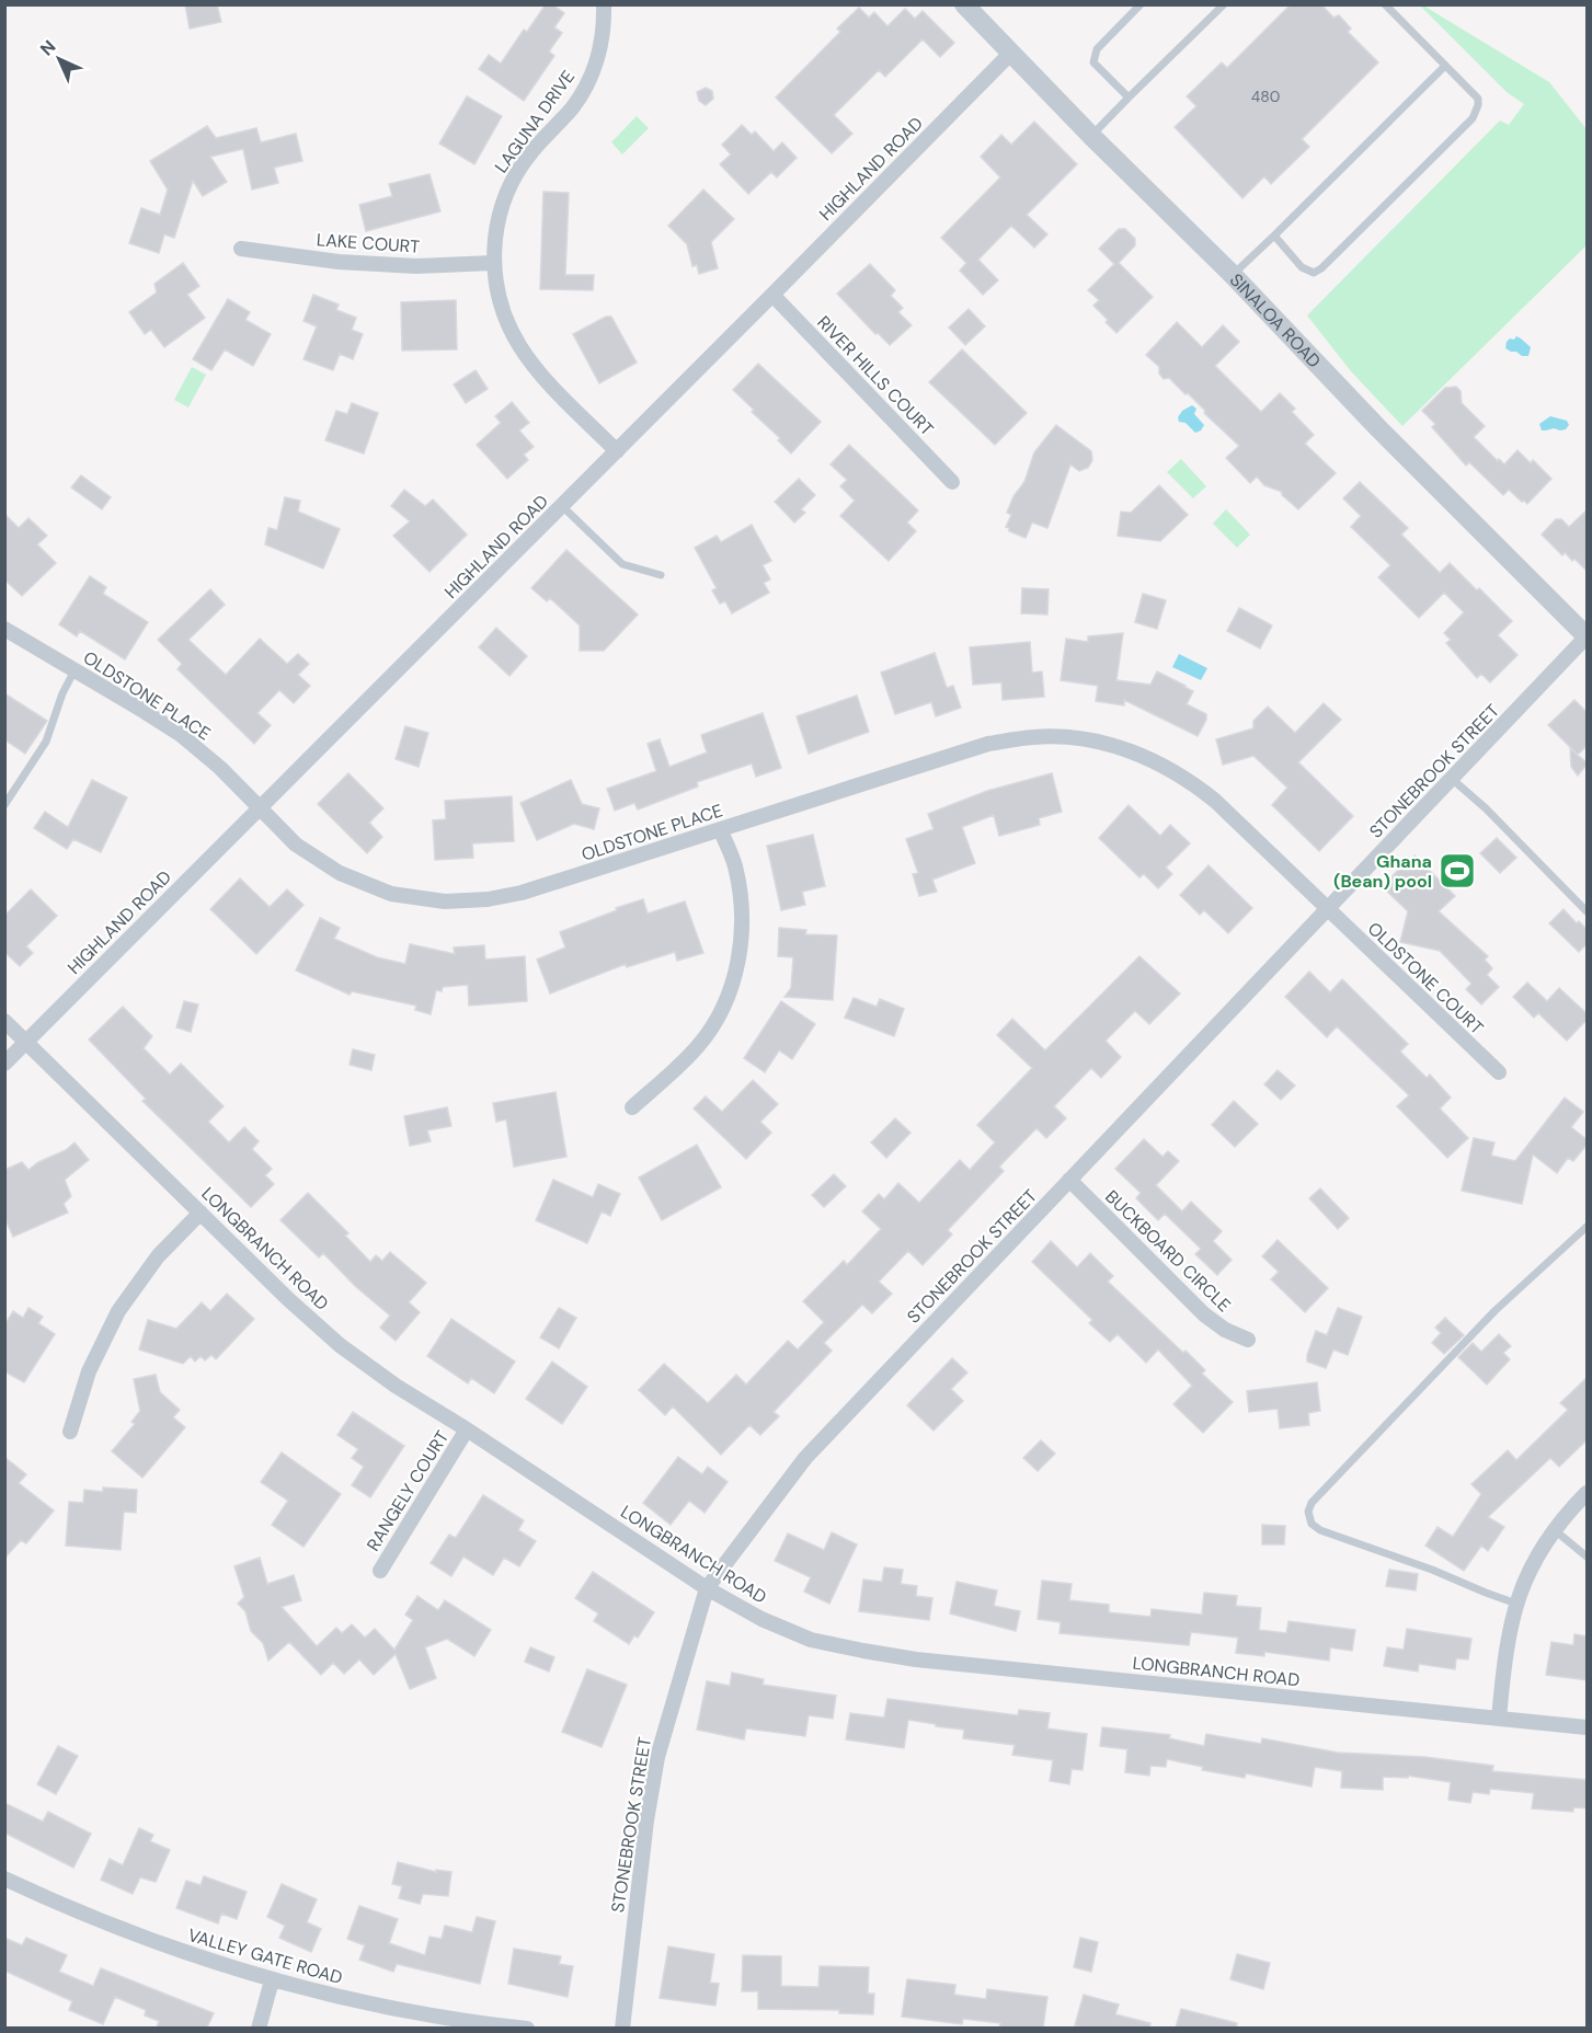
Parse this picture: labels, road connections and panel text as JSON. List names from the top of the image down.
{
  "streets": {
    "street": [
      "LAGUNA DRIVE",
      "HIGHLAND ROAD",
      "LAKE COURT",
      "SINALOA ROAD",
      "RIVER HILLS COURT",
      "OLDSTONE PLACE",
      "STONEBROOK STREET",
      "OLDSTONE COURT",
      "LONGBRANCH ROAD",
      "BUCKBOARD CIRCLE",
      "RANGELY COURT",
      "VALLEY GATE ROAD"
    ]
  },
  "crossings": [
    ["LAGUNA DRIVE", "HIGHLAND ROAD"],
    ["LAGUNA DRIVE", "LAKE COURT"],
    ["HIGHLAND ROAD", "SINALOA ROAD"],
    ["HIGHLAND ROAD", "RIVER HILLS COURT"],
    ["HIGHLAND ROAD", "OLDSTONE PLACE"],
    ["HIGHLAND ROAD", "LONGBRANCH ROAD"],
    ["SINALOA ROAD", "STONEBROOK STREET"],
    ["OLDSTONE PLACE", "STONEBROOK STREET"],
    ["OLDSTONE PLACE", "OLDSTONE COURT"],
    ["STONEBROOK STREET", "OLDSTONE COURT"],
    ["STONEBROOK STREET", "LONGBRANCH ROAD"],
    ["STONEBROOK STREET", "BUCKBOARD CIRCLE"],
    ["LONGBRANCH ROAD", "RANGELY COURT"]
  ],
  "places": {
    "sports": ["Ghana (Bean) pool"]
  },
  "house_numbers": ["480"],
  "north": "top left"
}
